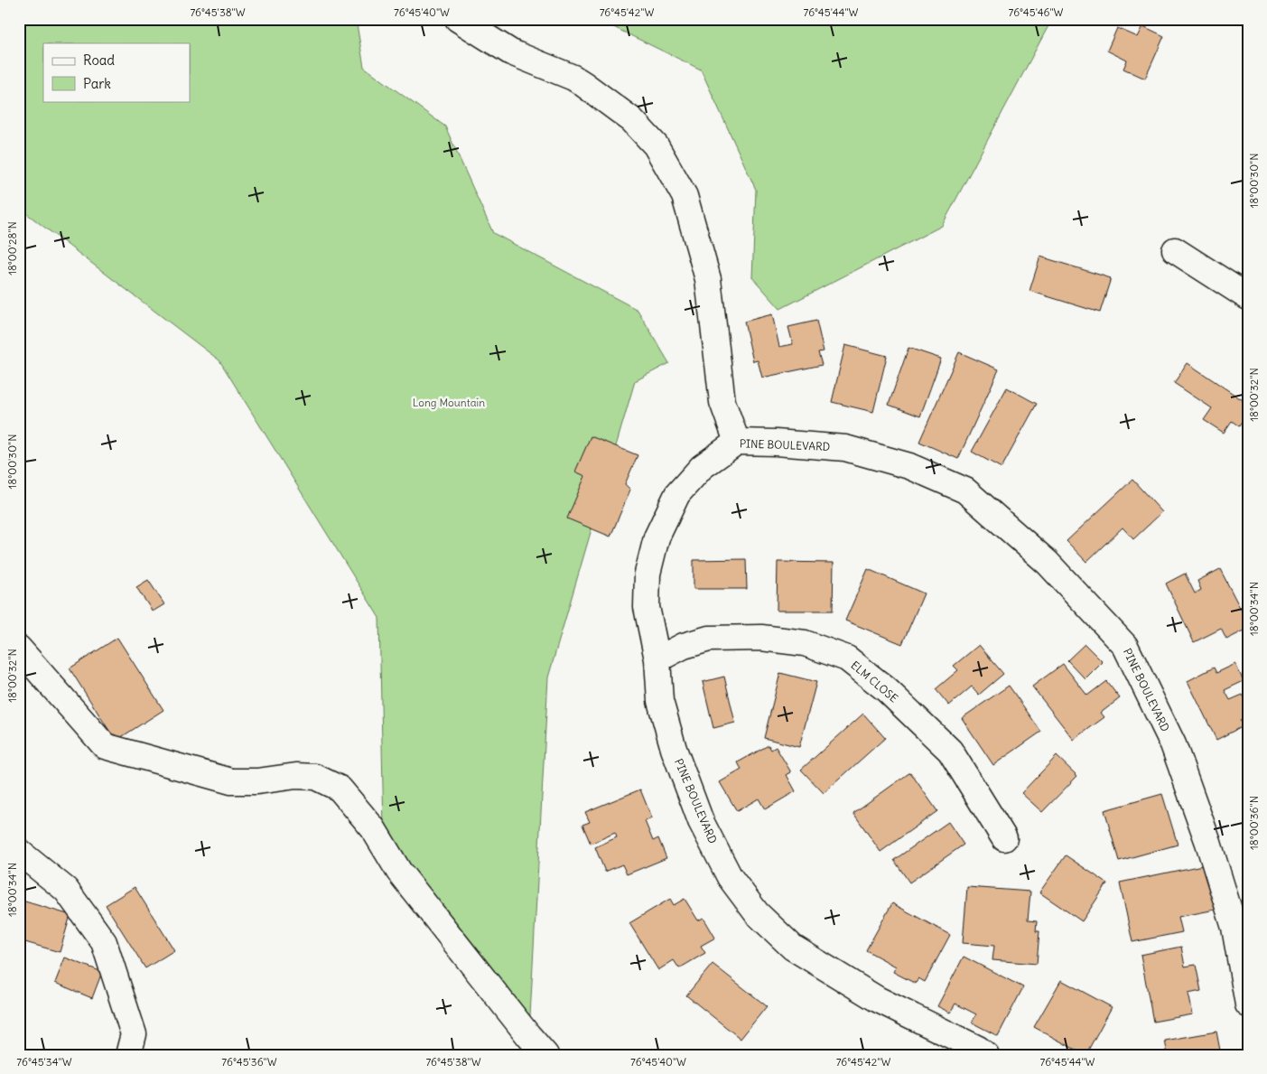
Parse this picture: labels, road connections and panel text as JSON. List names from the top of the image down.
{
  "streets": {
    "street": ["PINE BOULEVARD", "ELM CLOSE"]
  },
  "crossings": [
    ["PINE BOULEVARD", "ELM CLOSE"]
  ],
  "parks": ["Long Mountain"],
  "legend": ["Road", "Park"],
  "coordinates": [
    "76°45'38\"W",
    "76°45'40\"W",
    "76°45'42\"W",
    "76°45'44\"W",
    "76°45'46\"W",
    "18°00'30\"N",
    "18°00'28\"N",
    "18°00'32\"N",
    "18°00'34\"N",
    "18°00'36\"N",
    "76°45'34\"W",
    "76°45'36\"W"
  ]
}
